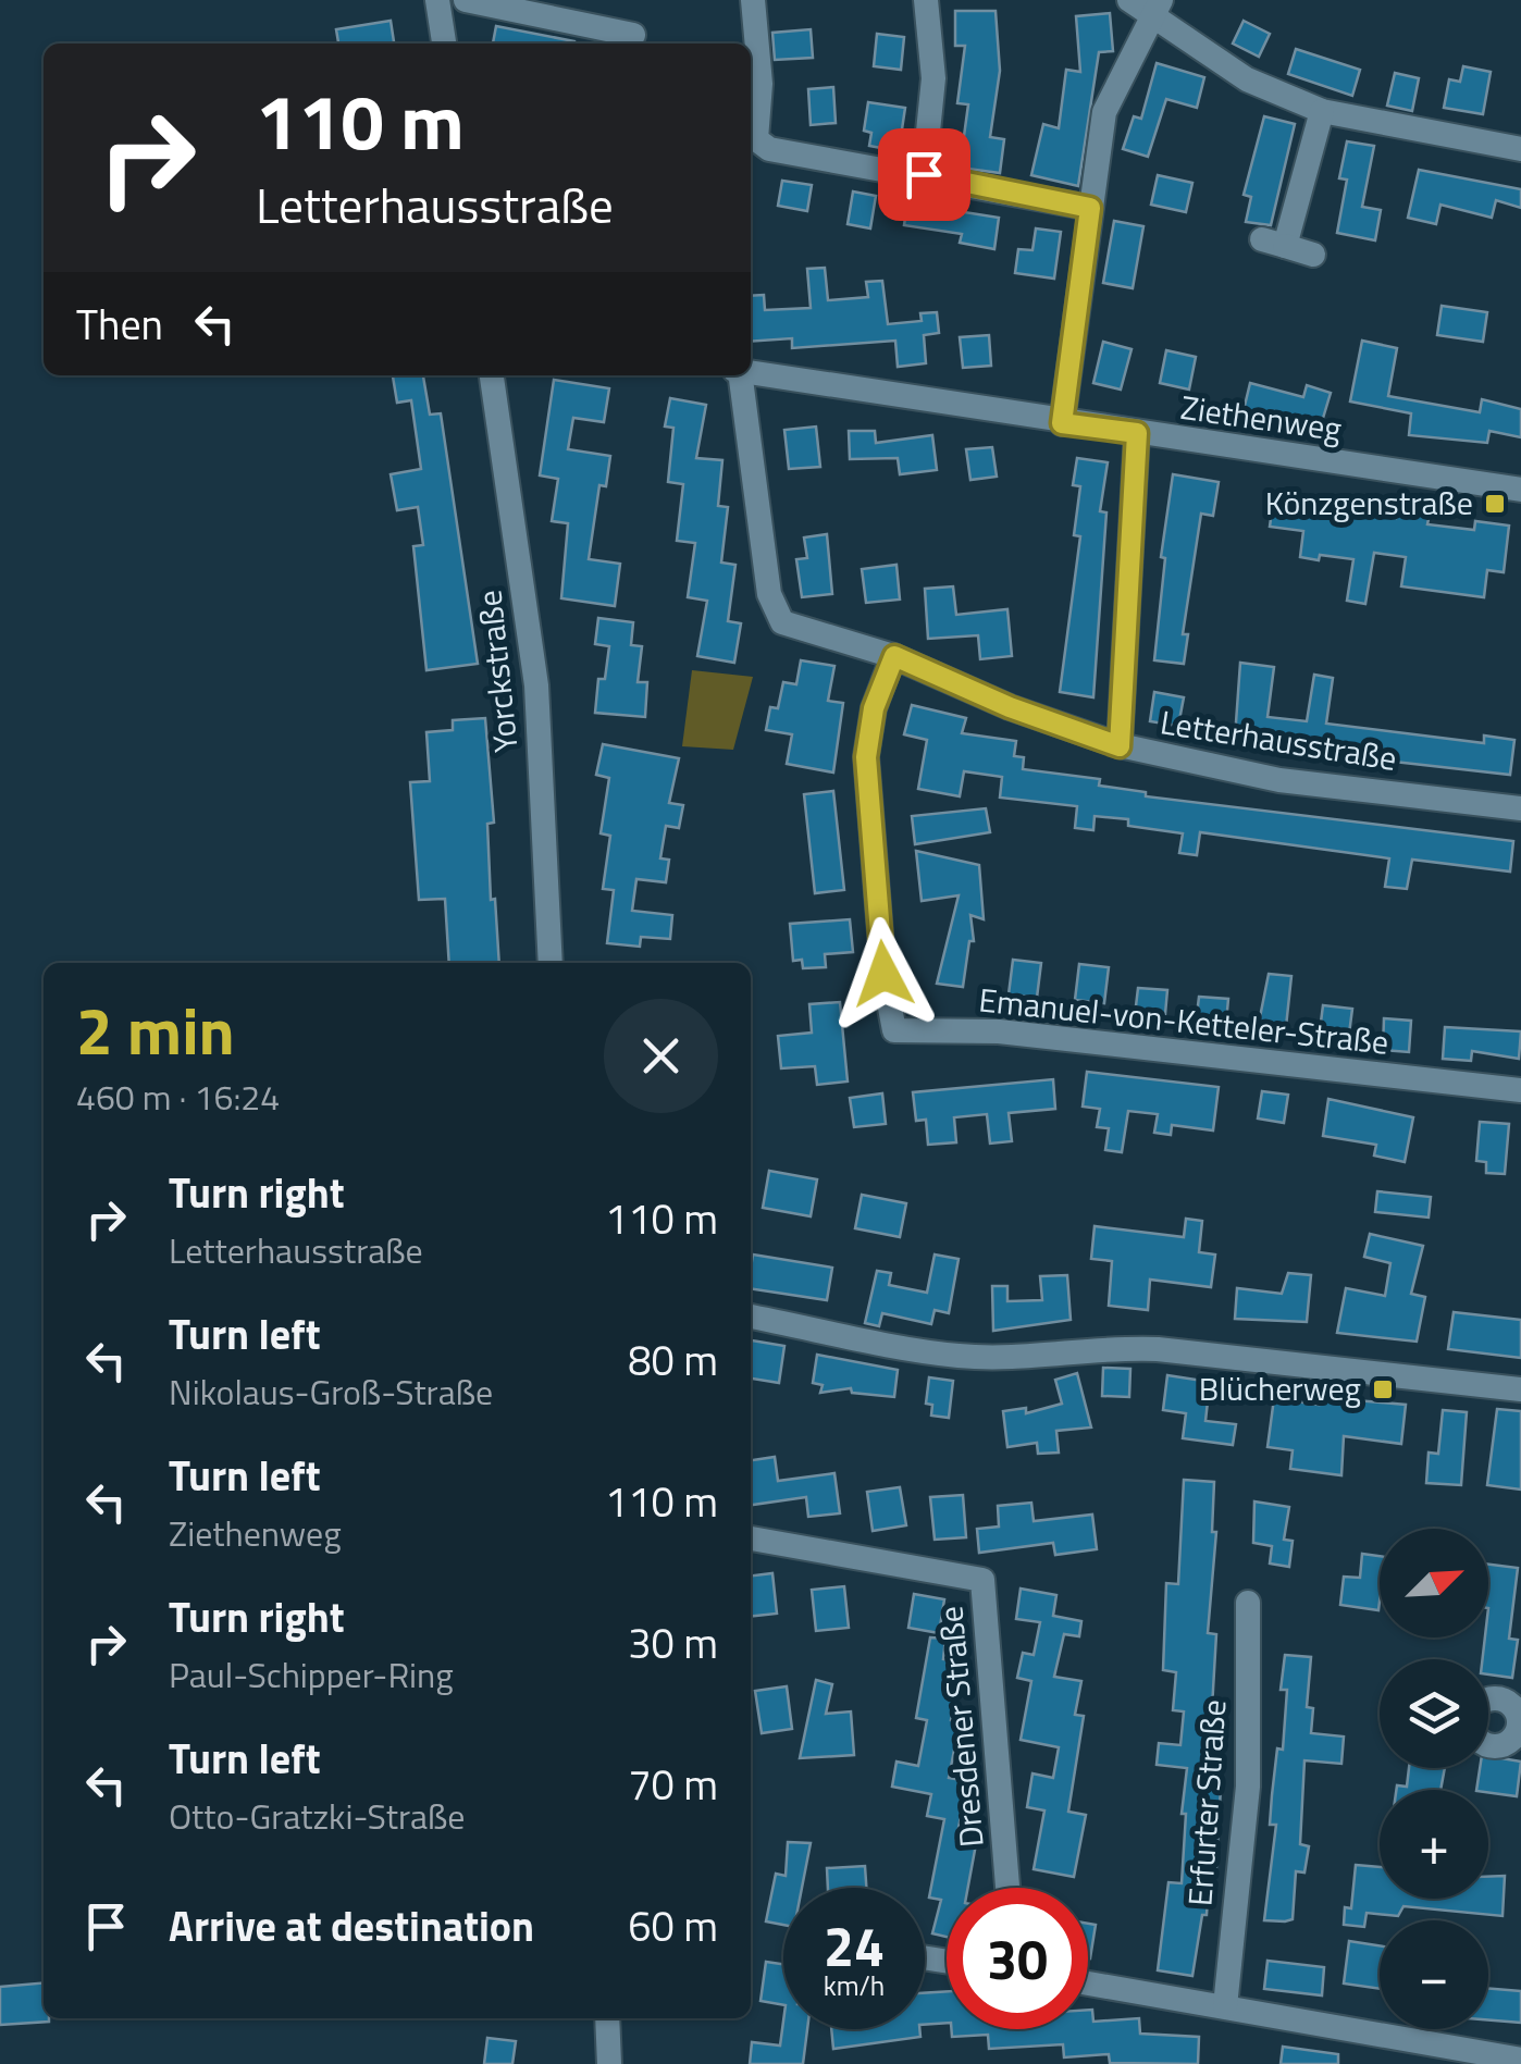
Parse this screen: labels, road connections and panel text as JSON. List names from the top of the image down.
{
  "streets": {
    "street": [
      "Ziethenweg",
      "Yorckstraße",
      "Letterhausstraße",
      "Emanuel-von-Ketteler-Straße",
      "Dresdener Straße",
      "Erfurter Straße"
    ]
  },
  "crossings": [
    ["Letterhausstraße", "Emanuel-von-Ketteler-Straße"]
  ],
  "places": {
    "transit": ["Könzgenstraße", "Blücherweg"]
  },
  "north": "top right",
  "page": {
    "turn": ["110 m", "Letterhausstraße"],
    "then": "Then",
    "heading": ["2 min", "460 m · 16:24"],
    "list": [
      {
        "name": "Turn right",
        "note": "Letterhausstraße",
        "value": "110 m"
      },
      {
        "name": "Turn left",
        "note": "Nikolaus-Groß-Straße",
        "value": "80 m"
      },
      {
        "name": "Turn left",
        "note": "Ziethenweg",
        "value": "110 m"
      },
      {
        "name": "Turn right",
        "note": "Paul-Schipper-Ring",
        "value": "30 m"
      },
      {
        "name": "Turn left",
        "note": "Otto-Gratzki-Straße",
        "value": "70 m"
      },
      {
        "name": "Arrive at destination",
        "value": "60 m"
      }
    ],
    "map_buttons": ["+", "−"],
    "speed": "24 km/h",
    "limit": "30"
  }
}
